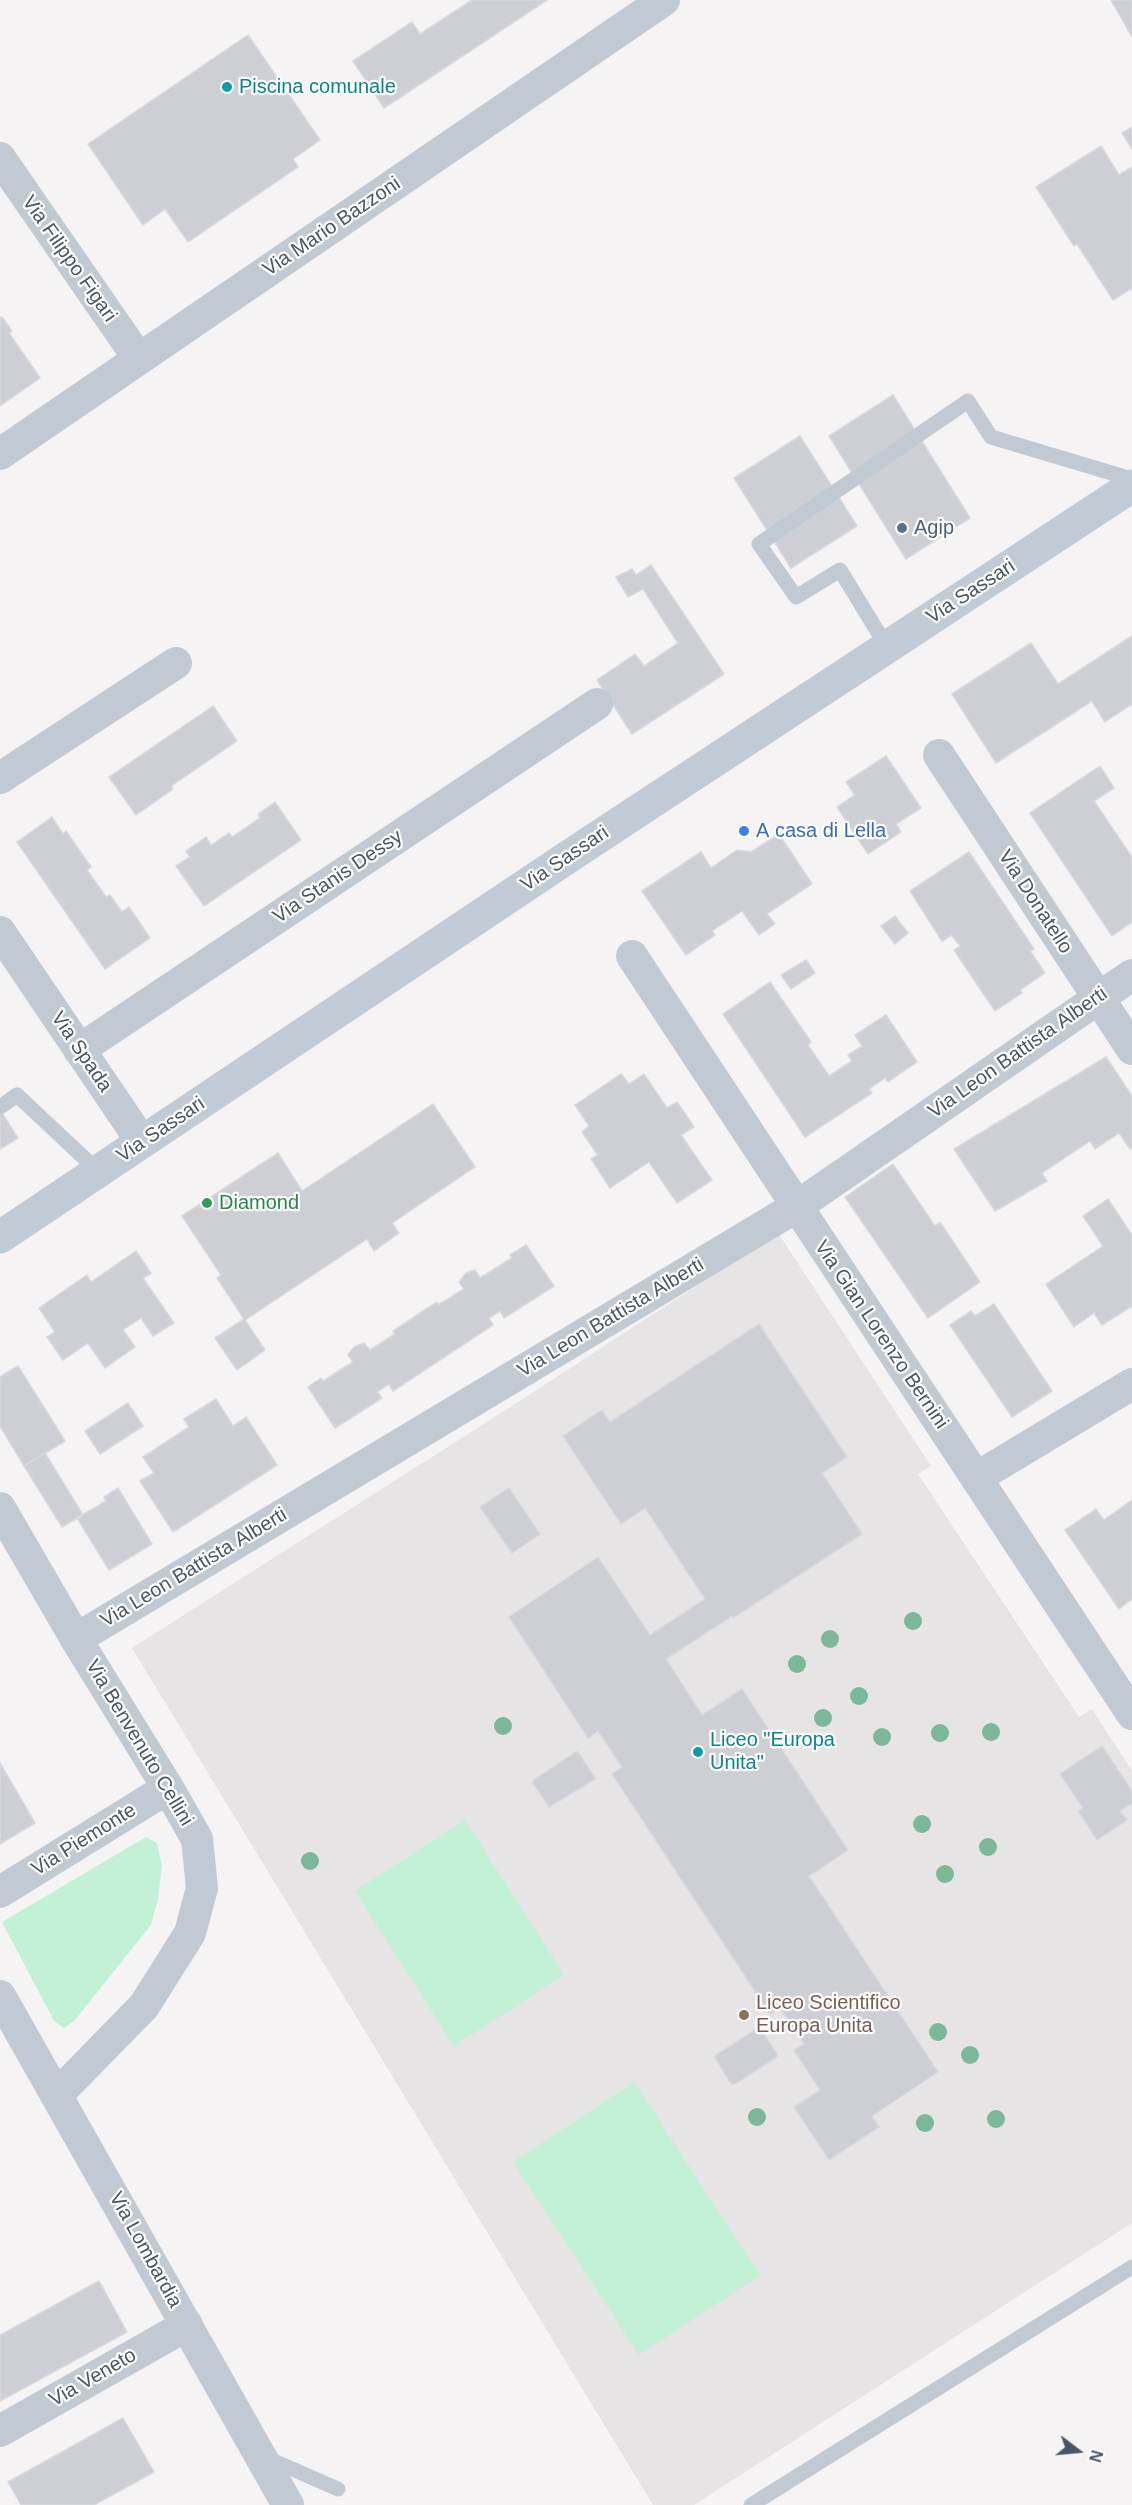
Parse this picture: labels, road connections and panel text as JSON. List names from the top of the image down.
{
  "streets": {
    "street": [
      "Via Mario Bazzoni",
      "Via Filippo Figari",
      "Via Sassari",
      "Via Stanis Dessy",
      "Via Donatello",
      "Via Spada",
      "Via Leon Battista Alberti",
      "Via Gian Lorenzo Bernini",
      "Via Benvenuto Cellini",
      "Via Piemonte",
      "Via Lombardia",
      "Via Veneto"
    ]
  },
  "crossings": [
    ["Via Mario Bazzoni", "Via Filippo Figari"],
    ["Via Sassari", "Via Spada"],
    ["Via Stanis Dessy", "Via Spada"],
    ["Via Donatello", "Via Leon Battista Alberti"],
    ["Via Leon Battista Alberti", "Via Gian Lorenzo Bernini"],
    ["Via Leon Battista Alberti", "Via Benvenuto Cellini"],
    ["Via Benvenuto Cellini", "Via Piemonte"],
    ["Via Benvenuto Cellini", "Via Lombardia"],
    ["Via Lombardia", "Via Veneto"]
  ],
  "places": [
    "Piscina comunale",
    "Agip",
    "A casa di Lella",
    "Diamond",
    "Liceo \"Europa Unita\"",
    "Liceo Scientifico Europa Unita"
  ],
  "north": "right"
}
